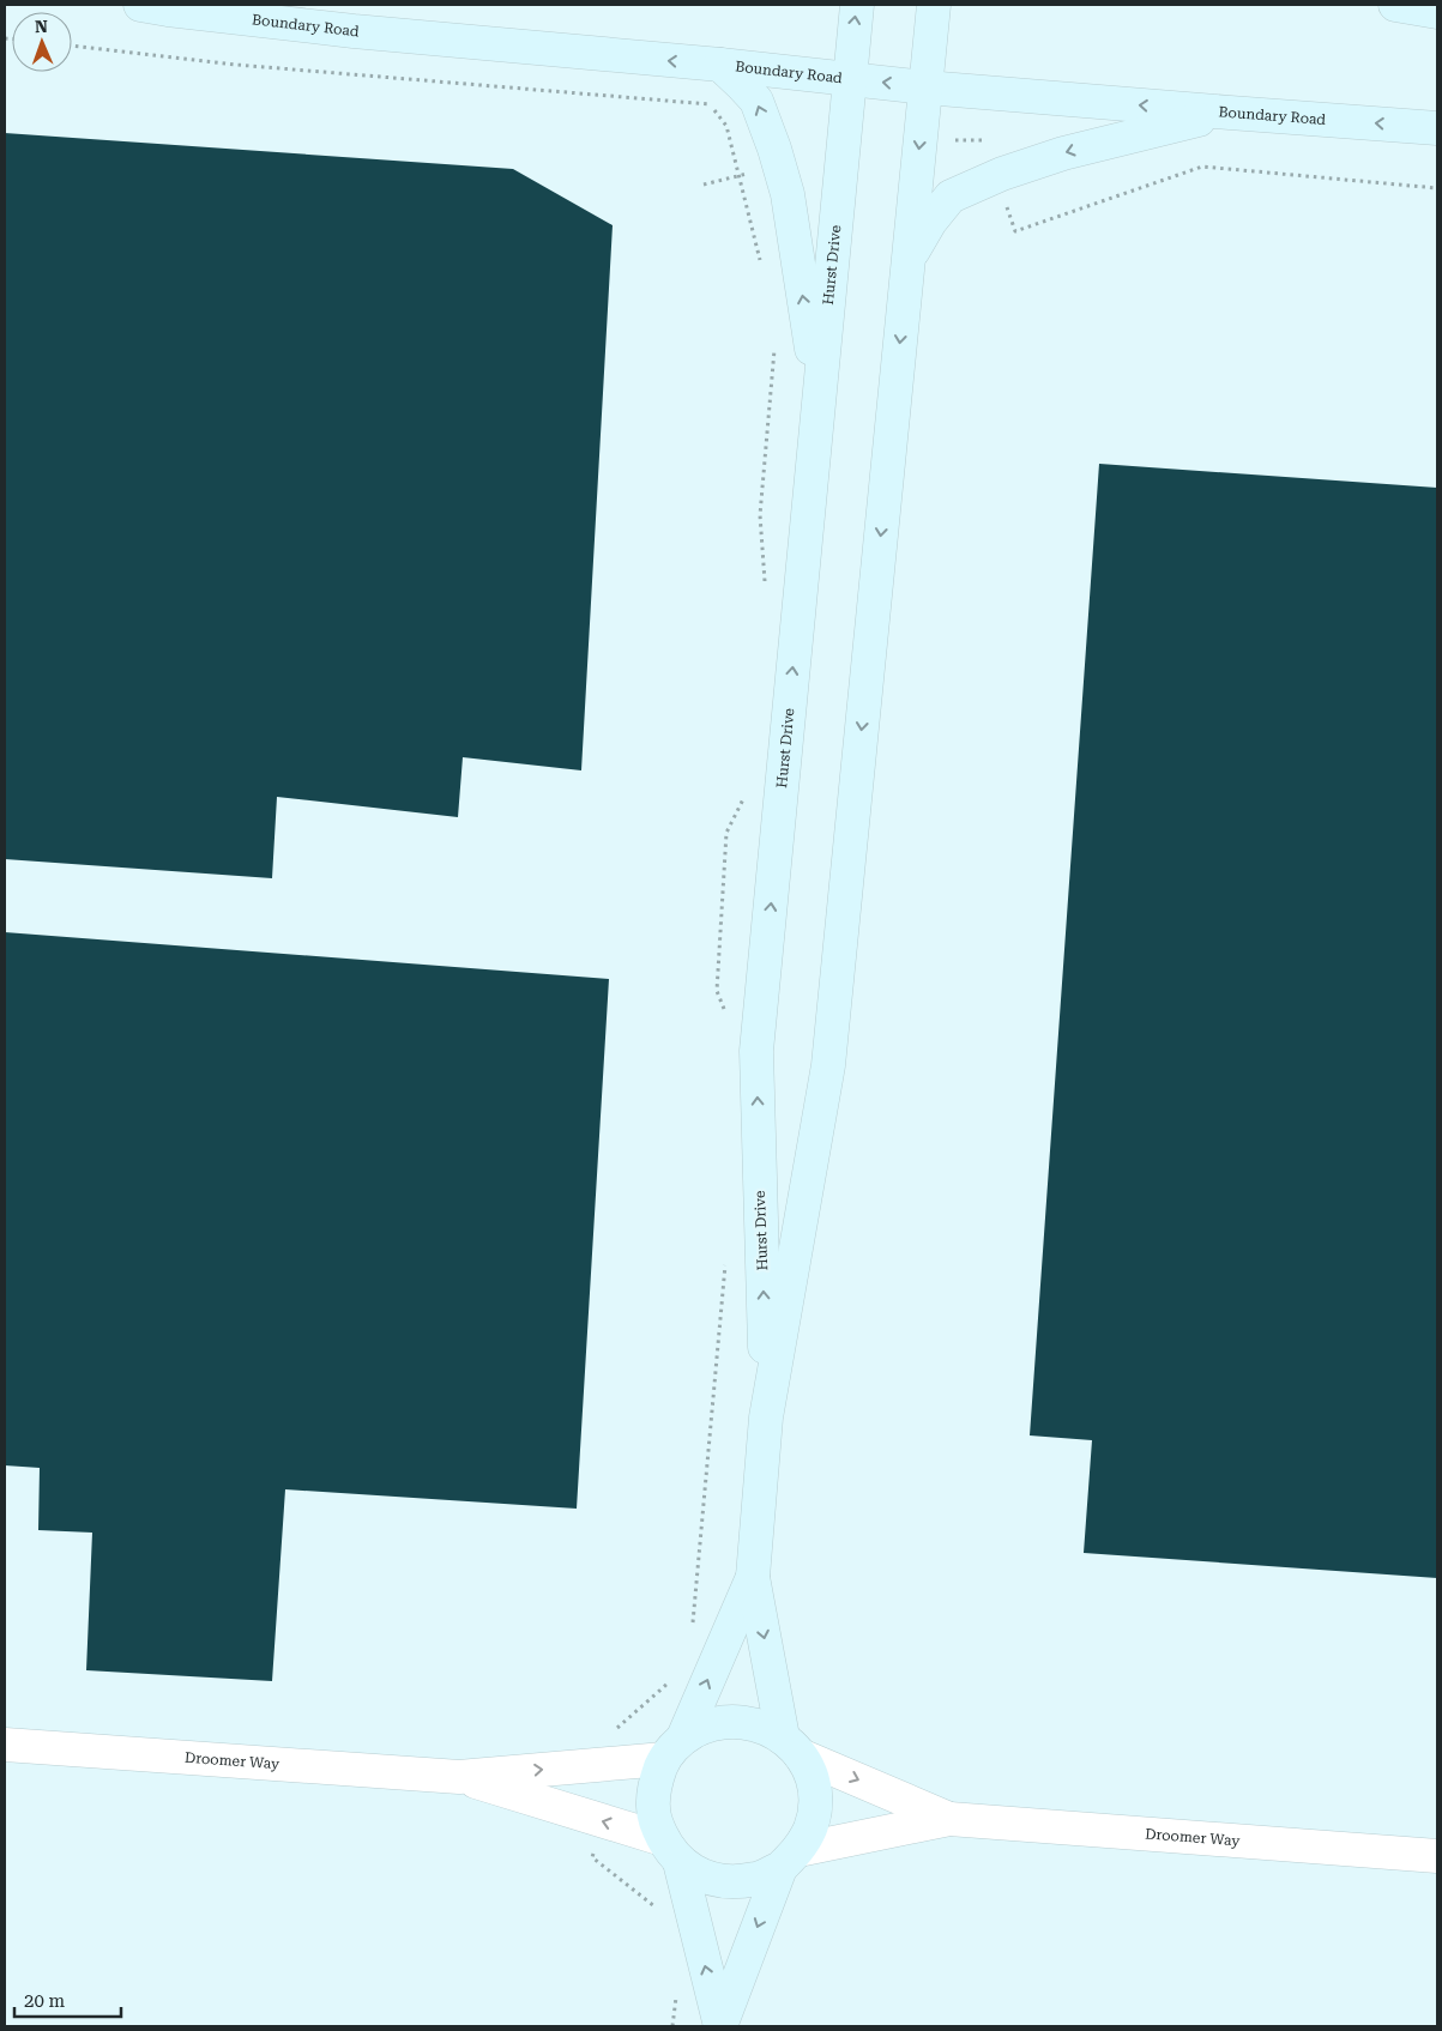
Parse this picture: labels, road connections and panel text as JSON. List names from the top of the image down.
{
  "streets": {
    "street": ["Boundary Road", "Hurst Drive", "Droomer Way"]
  },
  "crossings": [
    ["Boundary Road", "Hurst Drive"]
  ],
  "one_way": ["Boundary Road"],
  "scale_bar": "20 m",
  "north": "top"
}
